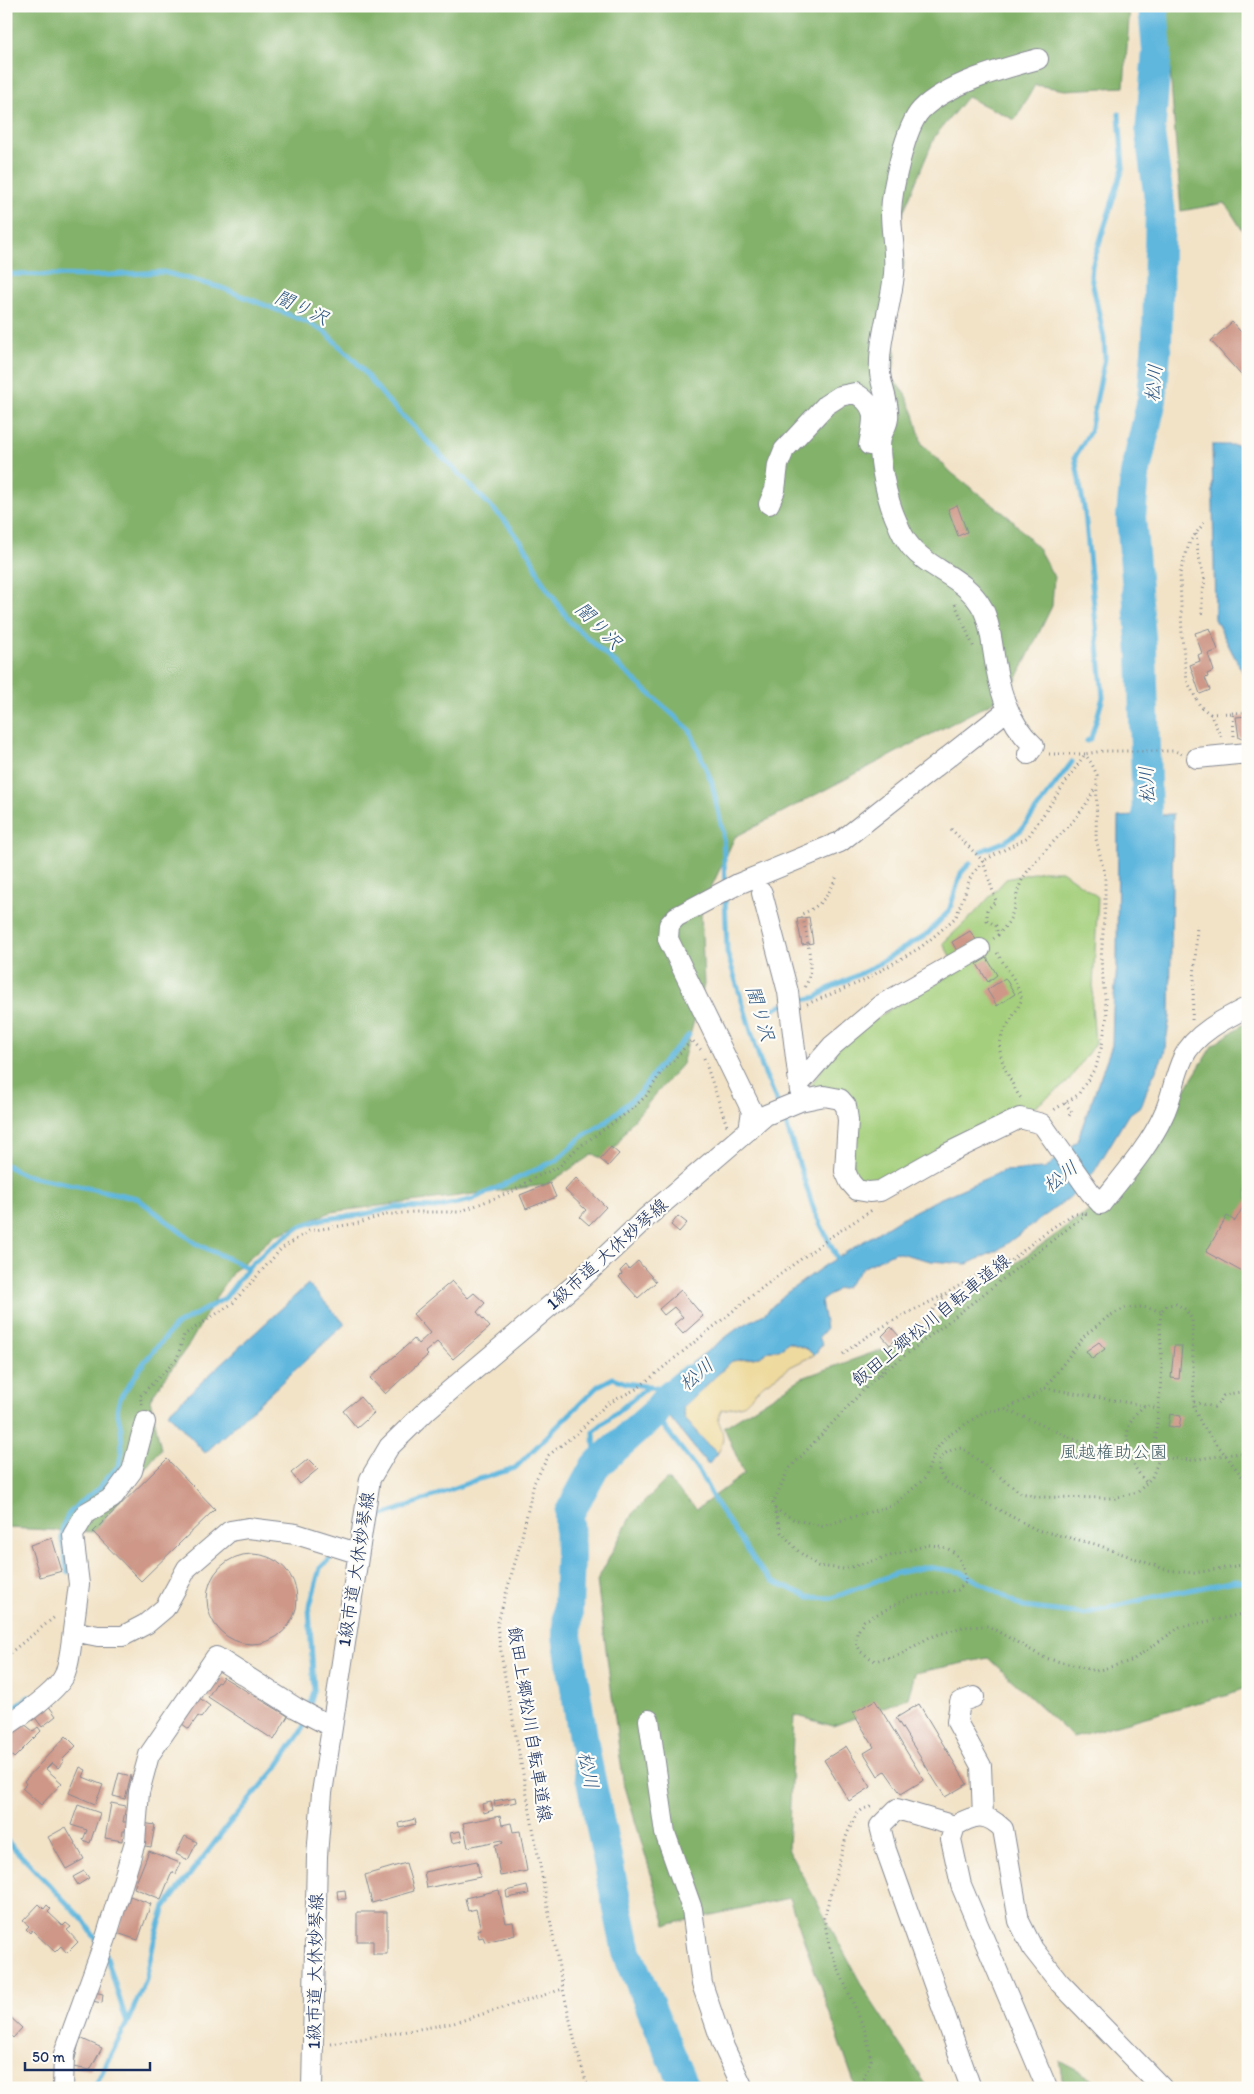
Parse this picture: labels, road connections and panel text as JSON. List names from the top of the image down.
{
  "streets": {
    "street": ["1級市道 大休妙琴線"],
    "path": ["飯田上郷松川自転車道線"]
  },
  "water": ["闇り沢", "松川"],
  "parks": ["風越権助公園"],
  "scale_bar": "50 m"
}
